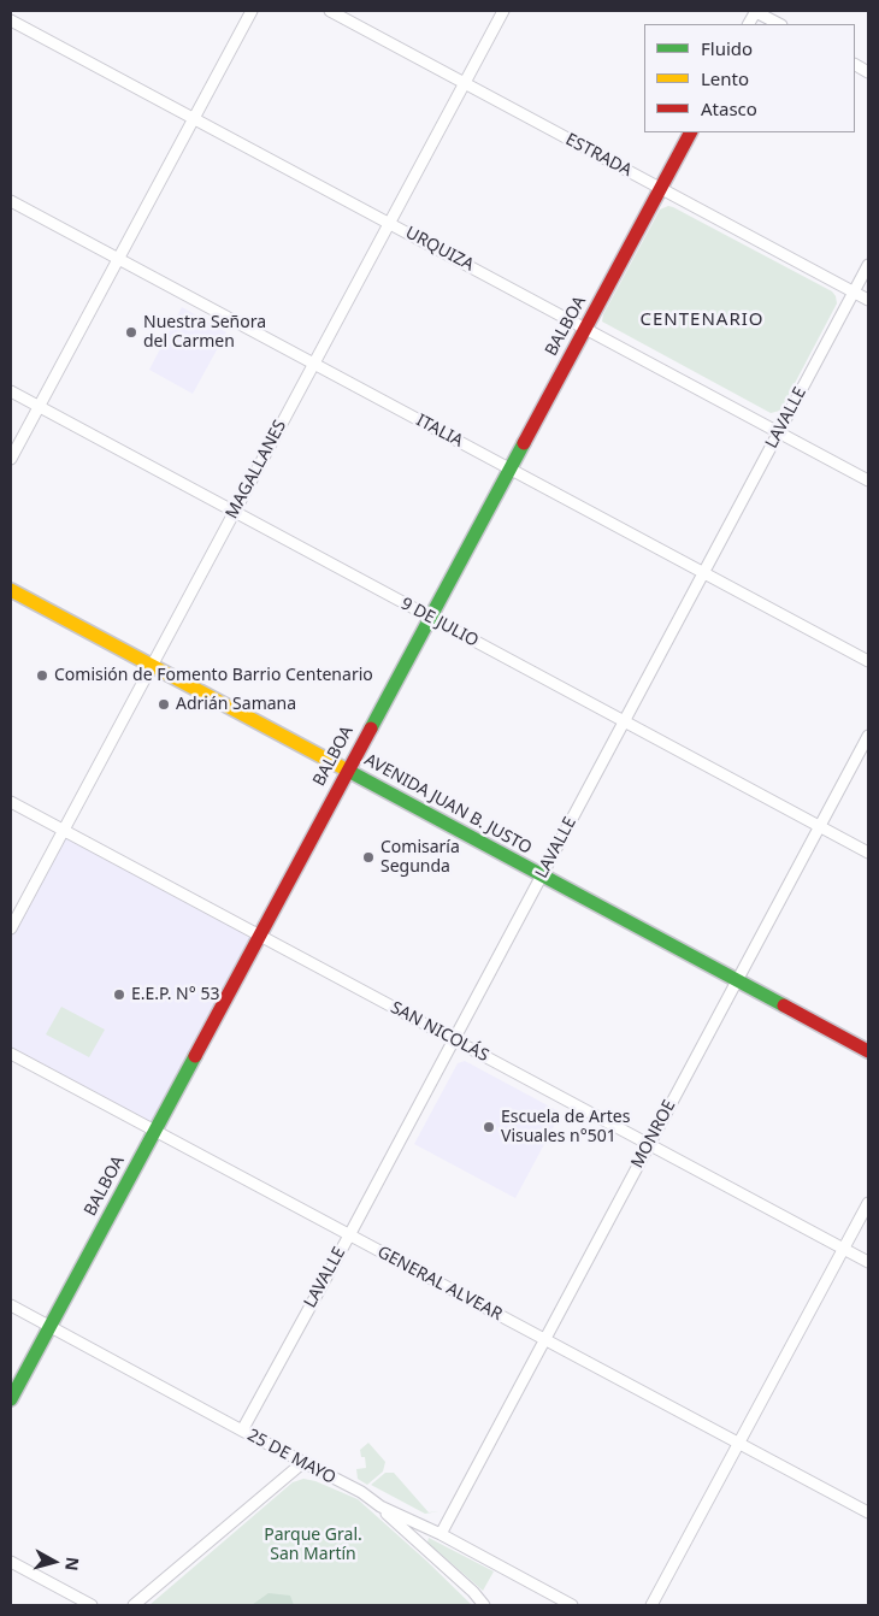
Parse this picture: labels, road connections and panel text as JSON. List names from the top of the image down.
{
  "streets": {
    "street": [
      "ESTRADA",
      "URQUIZA",
      "BALBOA",
      "LAVALLE",
      "ITALIA",
      "MAGALLANES",
      "9 DE JULIO",
      "AVENIDA JUAN B. JUSTO",
      "SAN NICOLÁS",
      "MONROE",
      "GENERAL ALVEAR",
      "25 DE MAYO"
    ]
  },
  "crossings": [
    ["ESTRADA", "BALBOA"],
    ["ESTRADA", "LAVALLE"],
    ["ESTRADA", "MAGALLANES"],
    ["URQUIZA", "BALBOA"],
    ["URQUIZA", "LAVALLE"],
    ["URQUIZA", "MAGALLANES"],
    ["BALBOA", "ITALIA"],
    ["BALBOA", "9 DE JULIO"],
    ["BALBOA", "AVENIDA JUAN B. JUSTO"],
    ["BALBOA", "SAN NICOLÁS"],
    ["BALBOA", "GENERAL ALVEAR"],
    ["BALBOA", "25 DE MAYO"],
    ["LAVALLE", "ITALIA"],
    ["LAVALLE", "9 DE JULIO"],
    ["LAVALLE", "AVENIDA JUAN B. JUSTO"],
    ["LAVALLE", "SAN NICOLÁS"],
    ["LAVALLE", "GENERAL ALVEAR"],
    ["LAVALLE", "25 DE MAYO"],
    ["ITALIA", "MAGALLANES"],
    ["MAGALLANES", "9 DE JULIO"],
    ["MAGALLANES", "AVENIDA JUAN B. JUSTO"],
    ["MAGALLANES", "SAN NICOLÁS"],
    ["9 DE JULIO", "MONROE"],
    ["AVENIDA JUAN B. JUSTO", "MONROE"],
    ["SAN NICOLÁS", "MONROE"],
    ["MONROE", "GENERAL ALVEAR"],
    ["MONROE", "25 DE MAYO"]
  ],
  "districts": ["CENTENARIO"],
  "parks": ["Parque Gral. San Martín"],
  "places": [
    "Nuestra Señora del Carmen",
    "Comisión de Fomento Barrio Centenario",
    "Adrián Samana",
    "Comisaría Segunda",
    "E.E.P. N° 53",
    "Escuela de Artes Visuales n°501"
  ],
  "legend": ["Fluido", "Lento", "Atasco"],
  "north": "right"
}
